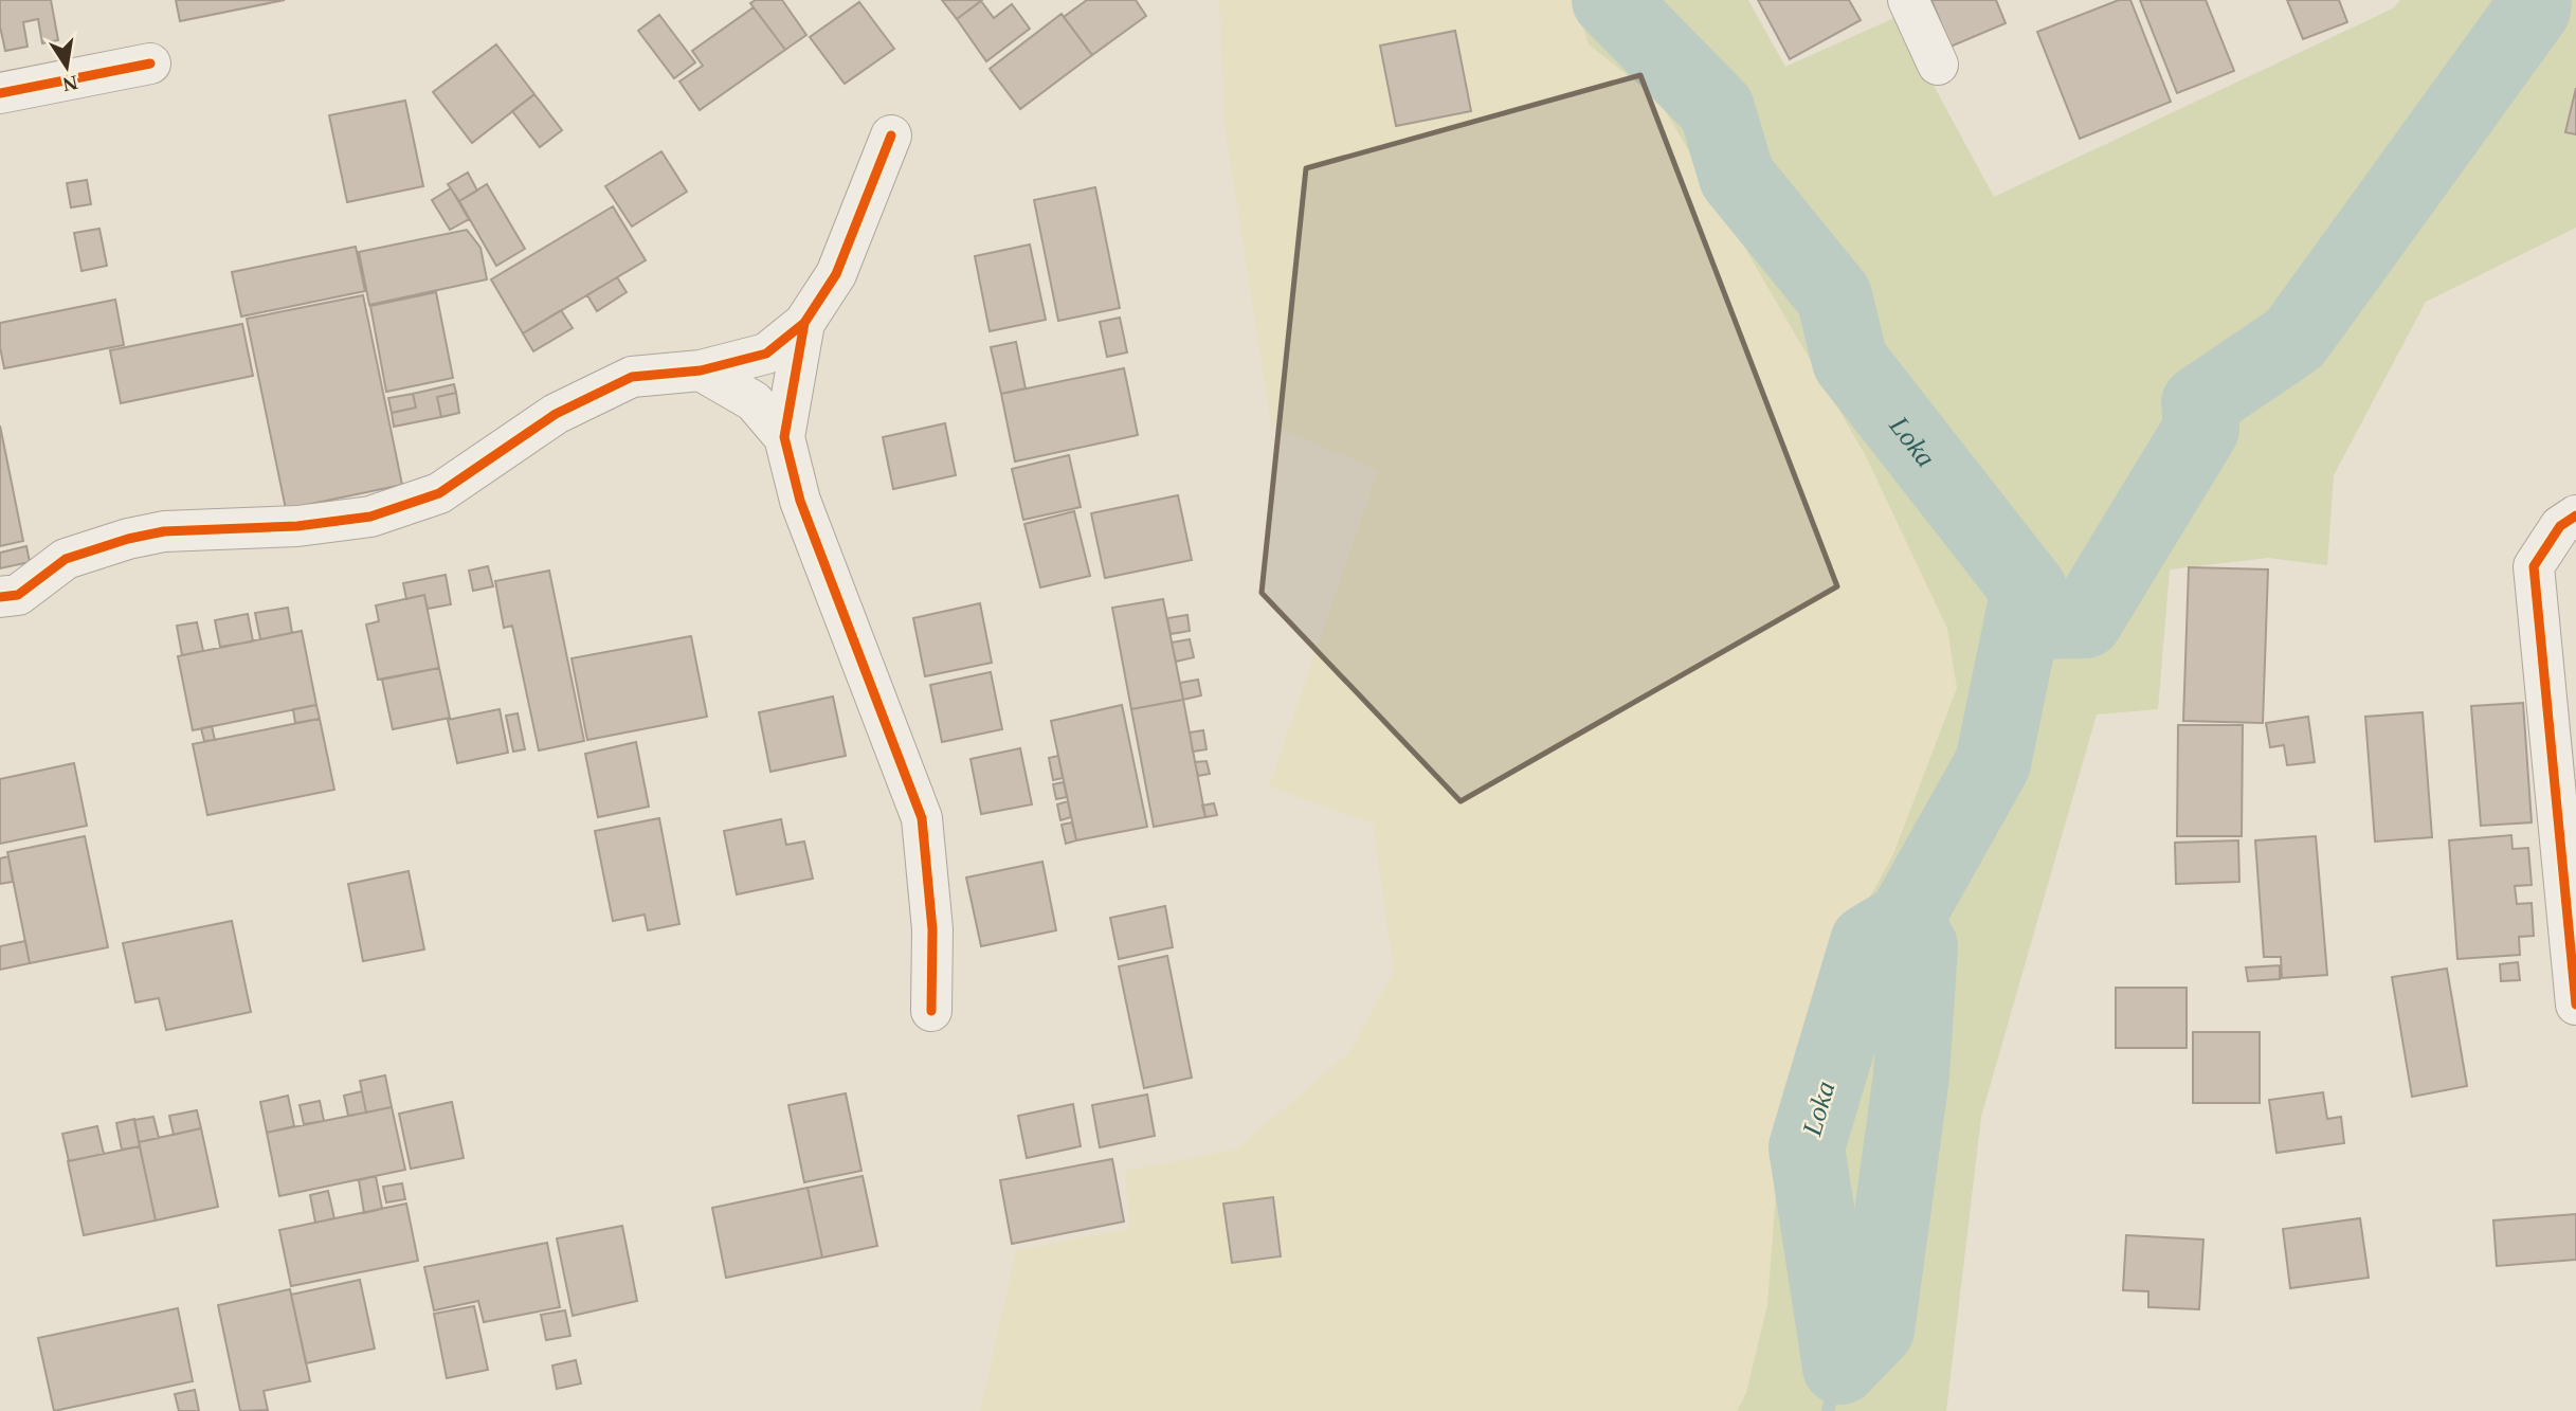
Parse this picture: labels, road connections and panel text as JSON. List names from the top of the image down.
{
  "water": ["Loka"],
  "north": "bottom"
}
